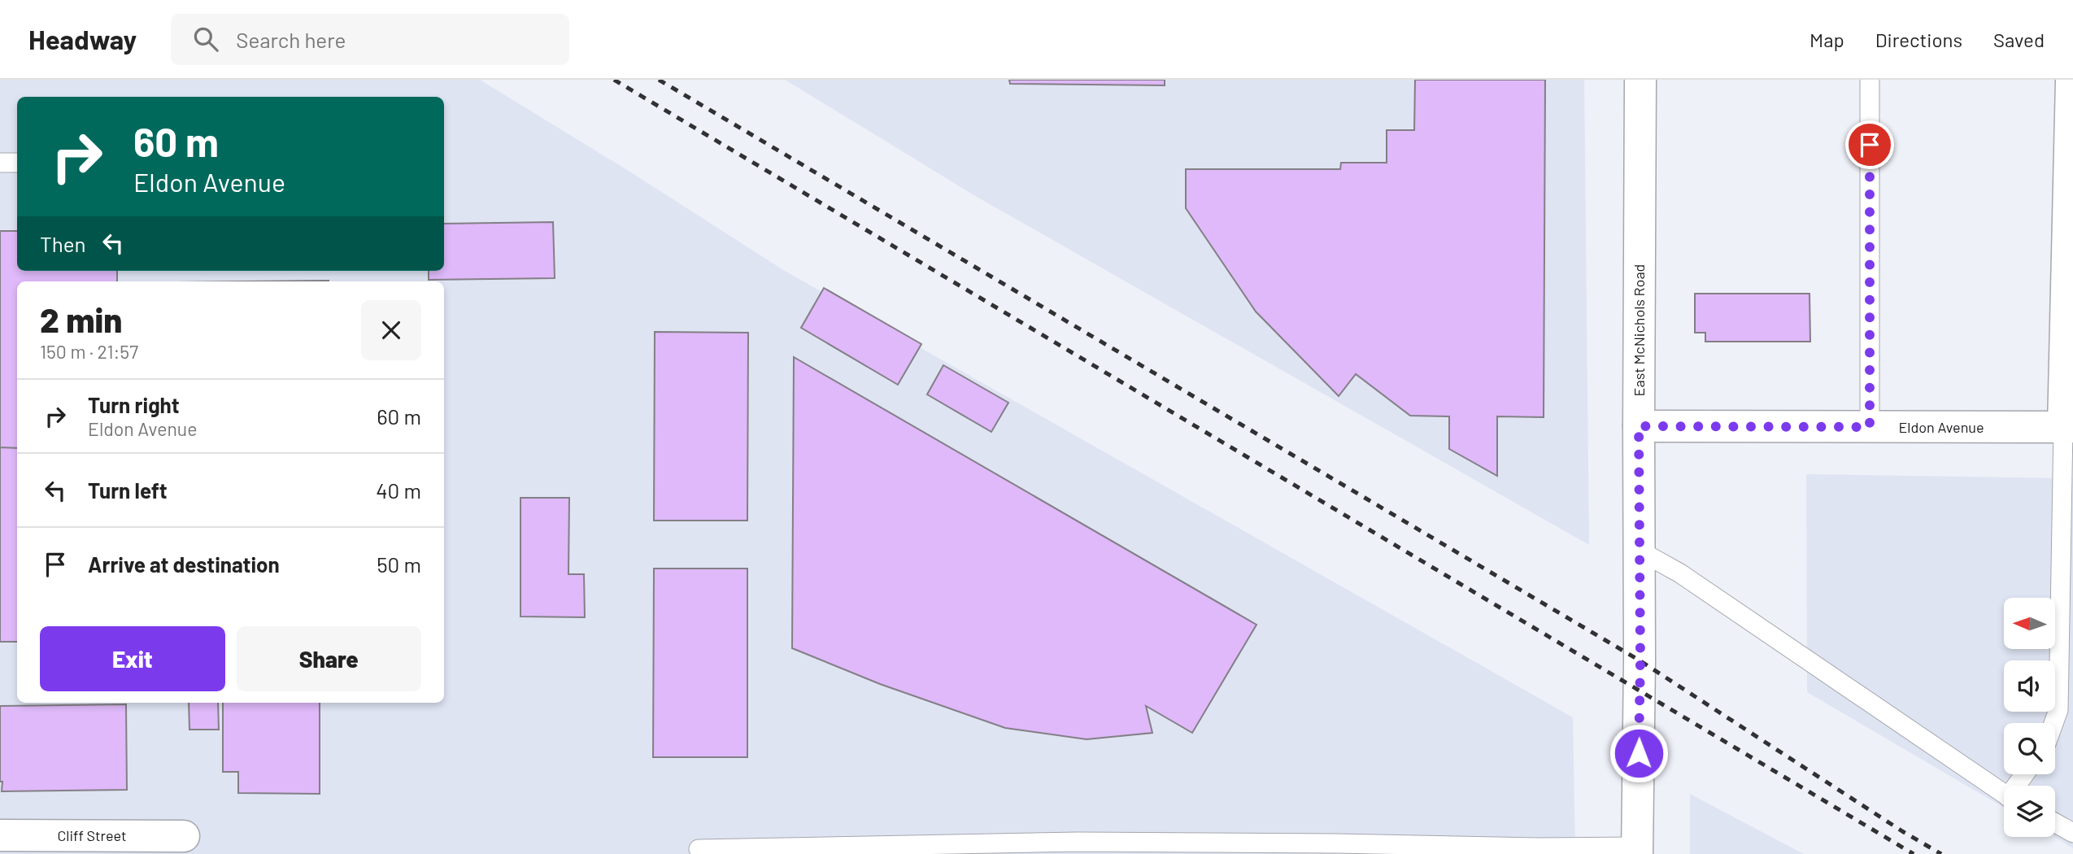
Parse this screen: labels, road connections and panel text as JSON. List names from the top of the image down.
{
  "streets": {
    "street": ["East McNichols Road", "Eldon Avenue", "Cliff Street"]
  },
  "crossings": [
    ["East McNichols Road", "Eldon Avenue"]
  ],
  "north": "left",
  "page": {
    "header": "Headway",
    "search": "Search here",
    "nav": ["Map", "Directions", "Saved"],
    "turn": ["60 m", "Eldon Avenue"],
    "then": "Then",
    "heading": ["2 min", "150 m · 21:57"],
    "list": [
      {
        "name": "Turn right",
        "note": "Eldon Avenue",
        "value": "60 m"
      },
      {
        "name": "Turn left",
        "value": "40 m"
      },
      {
        "name": "Arrive at destination",
        "value": "50 m"
      }
    ],
    "buttons": ["Exit", "Share"]
  }
}
